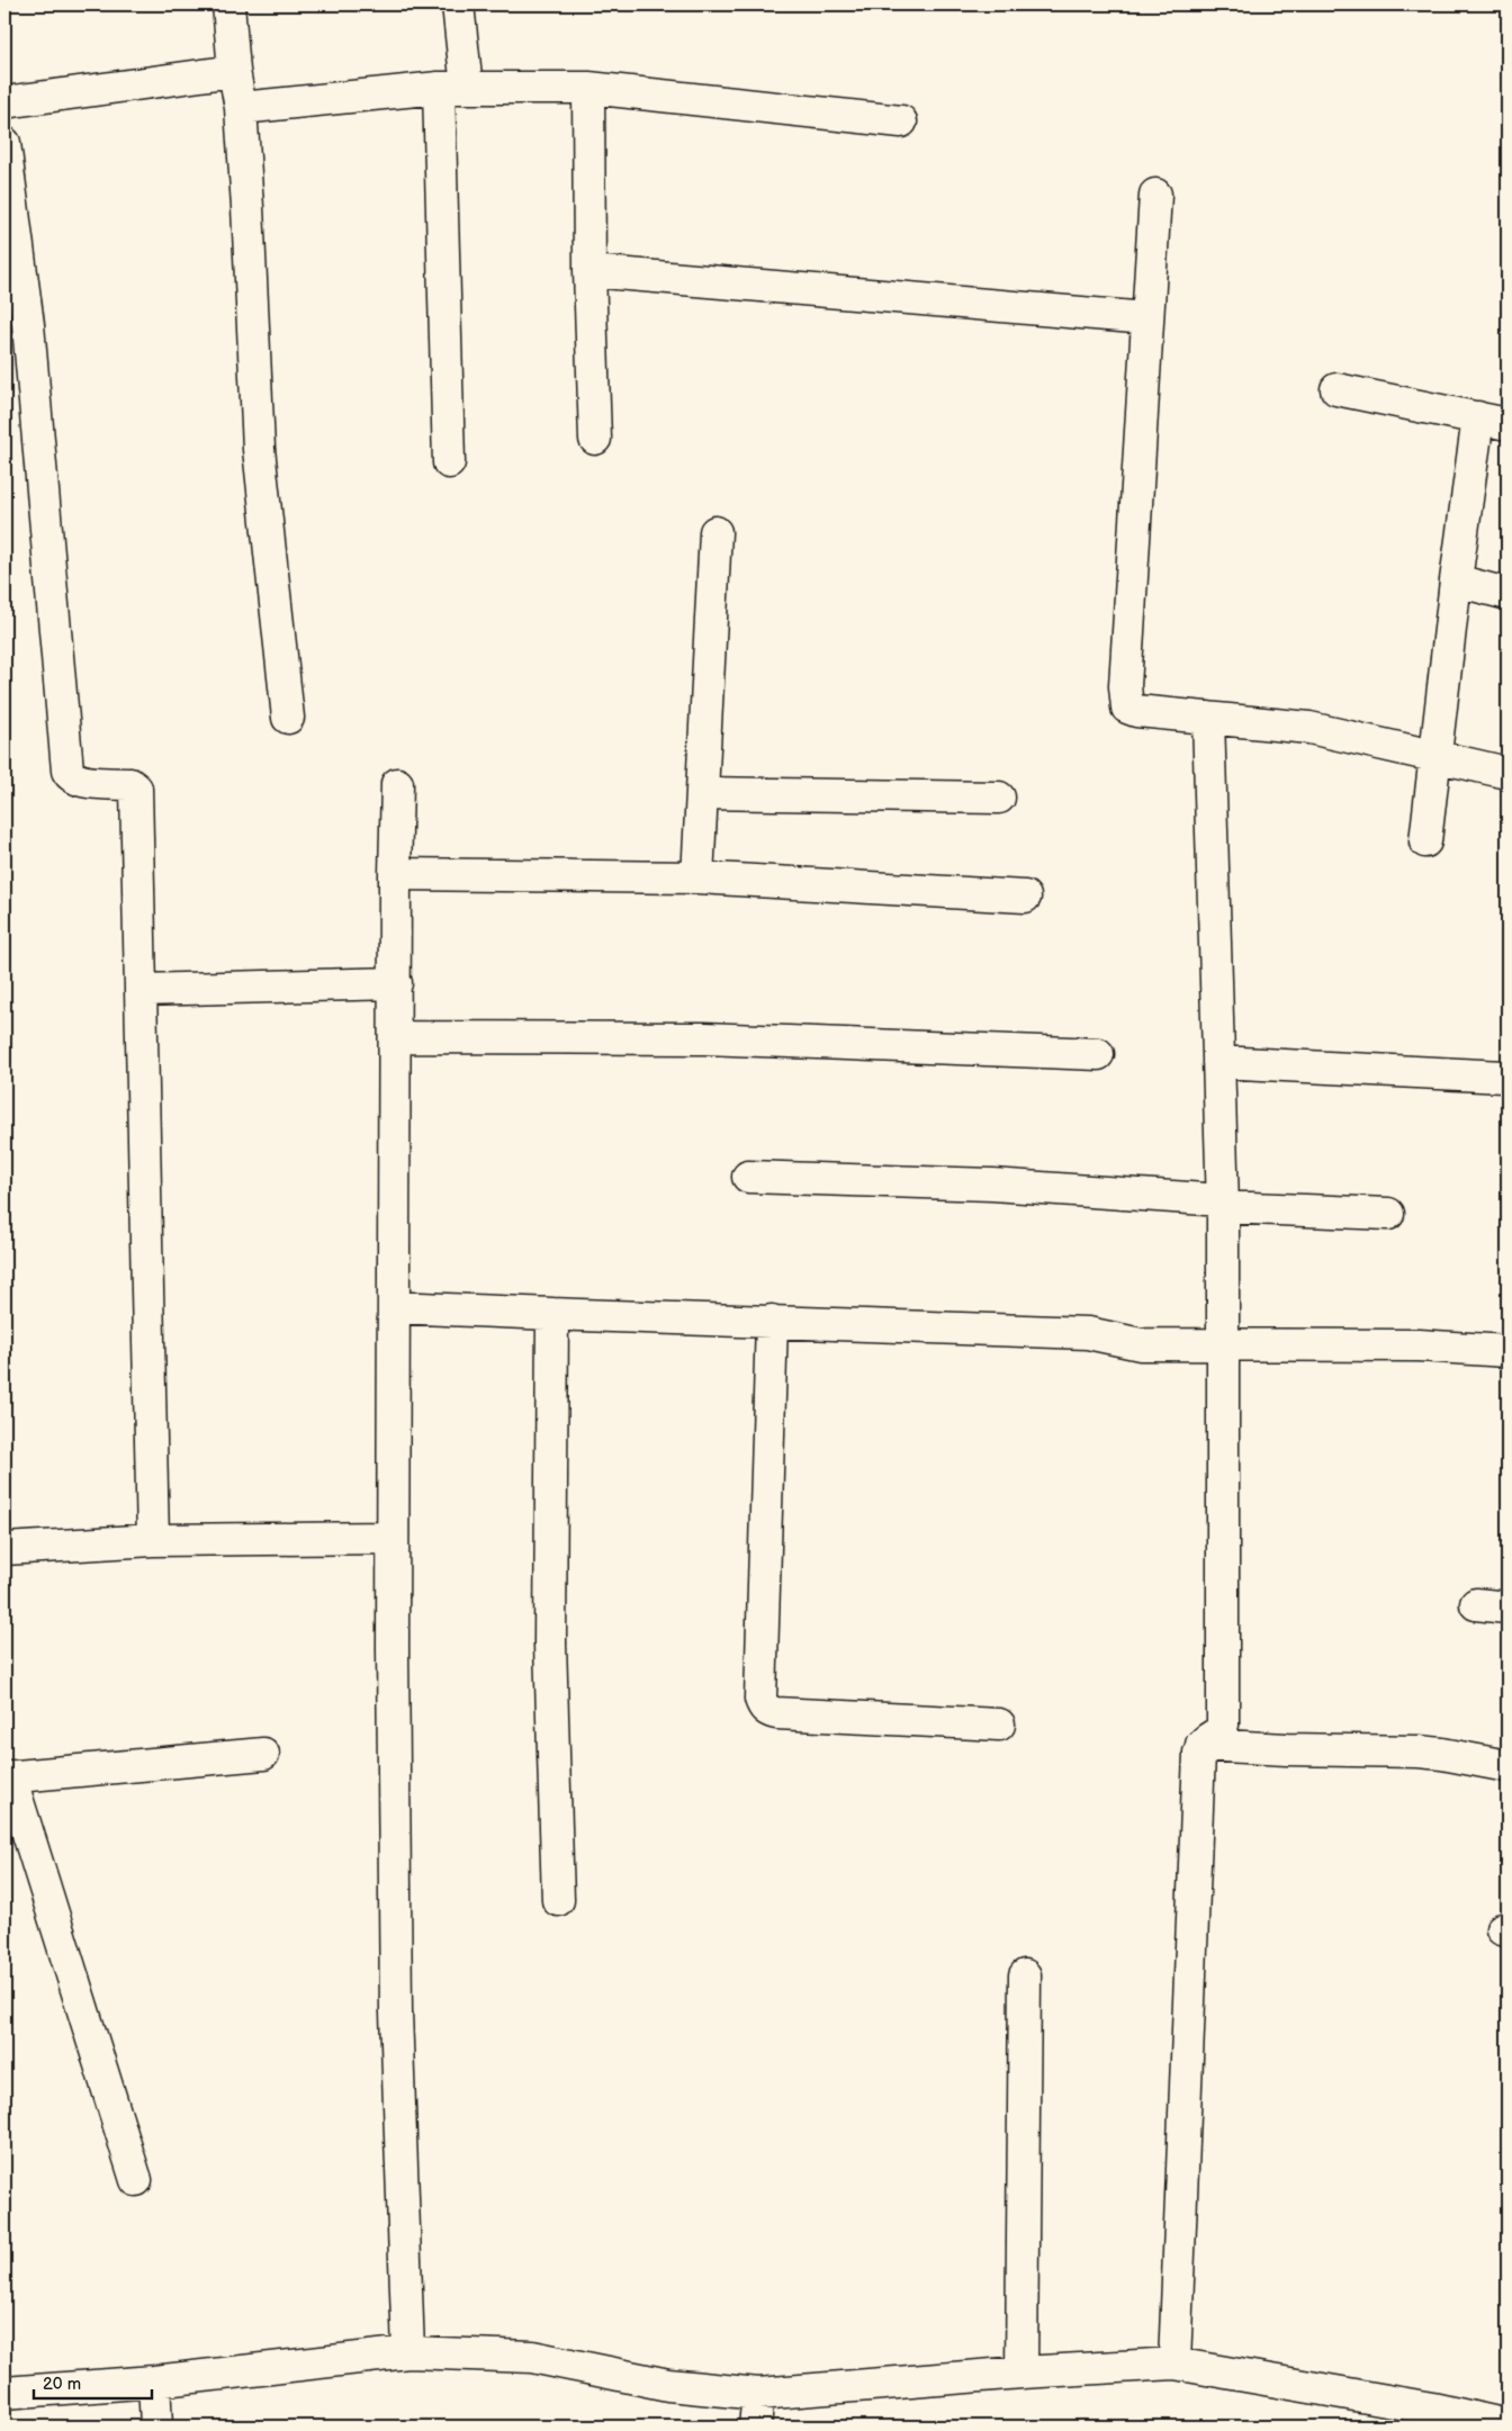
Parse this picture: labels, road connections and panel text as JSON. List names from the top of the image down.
{
  "scale_bar": "20 m"
}
